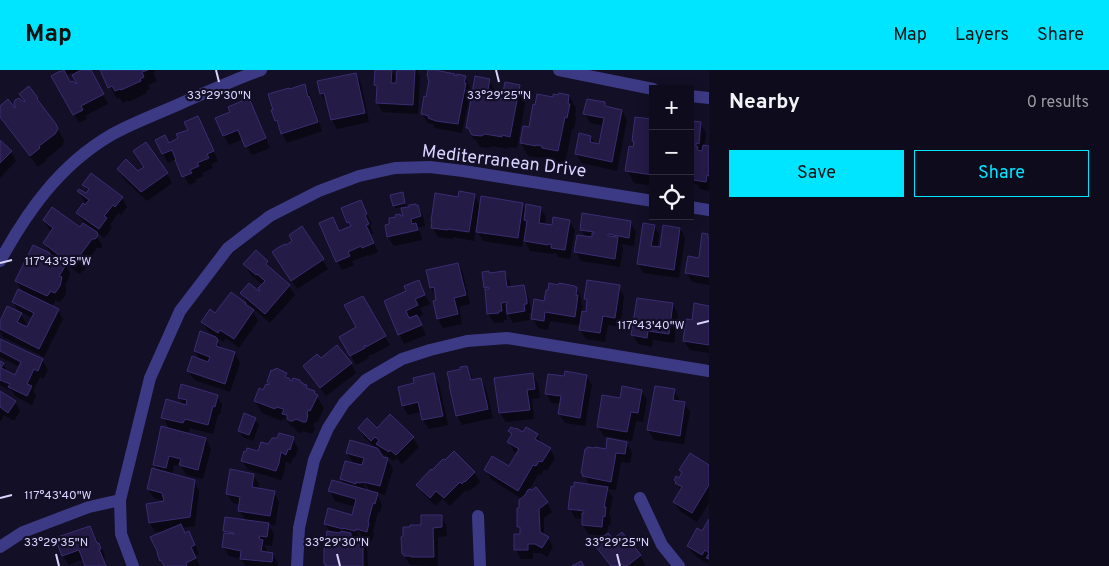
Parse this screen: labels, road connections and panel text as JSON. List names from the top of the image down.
{
  "streets": {
    "street": ["Mediterranean Drive"]
  },
  "page": {
    "header": "Map",
    "nav": ["Map", "Layers", "Share"],
    "heading": ["Nearby", "0 results"],
    "map_buttons": ["+", "−"],
    "buttons": ["Save", "Share"]
  },
  "coordinates": [
    "33°29'30\"N",
    "33°29'25\"N",
    "117°43'35\"W",
    "117°43'40\"W",
    "33°29'35\"N"
  ]
}
